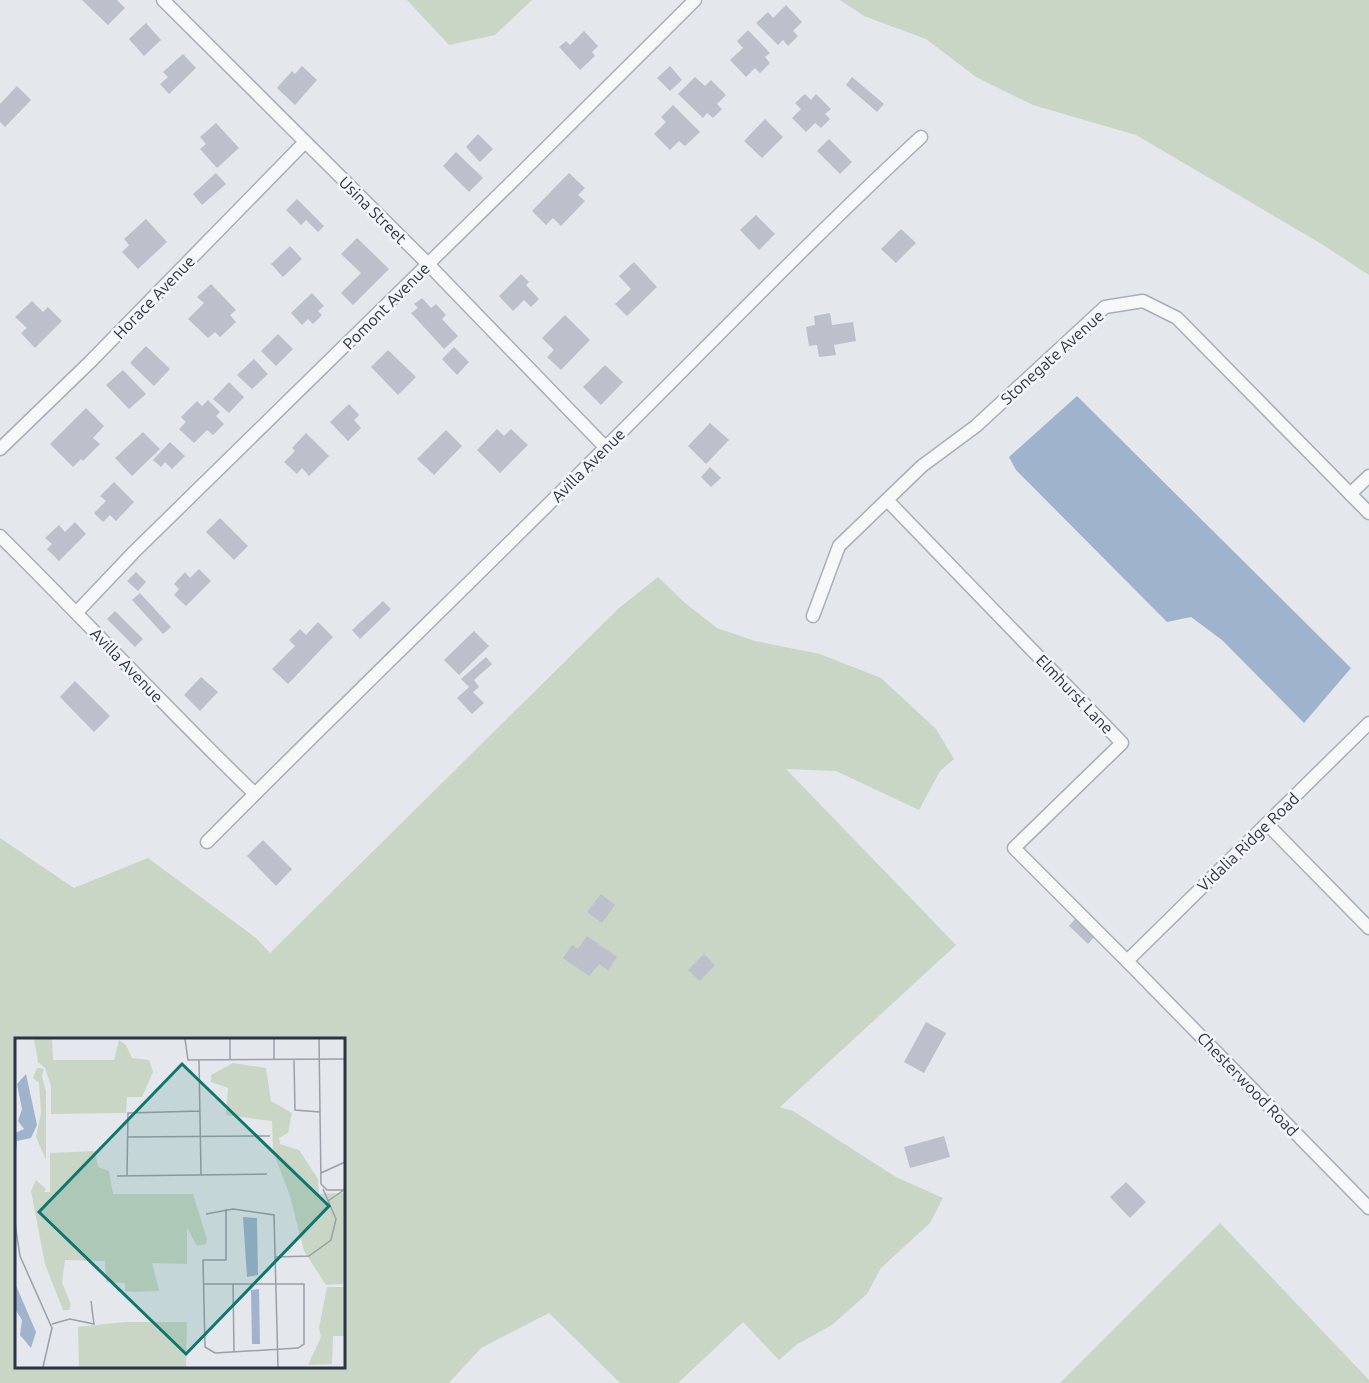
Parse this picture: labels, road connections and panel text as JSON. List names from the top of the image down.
{
  "streets": {
    "street": [
      "Usina Street",
      "Horace Avenue",
      "Pomont Avenue",
      "Stonegate Avenue",
      "Avilla Avenue",
      "Elmhurst Lane",
      "Vidalia Ridge Road",
      "Chesterwood Road"
    ]
  },
  "crossings": [
    ["Usina Street", "Horace Avenue"],
    ["Usina Street", "Pomont Avenue"],
    ["Usina Street", "Avilla Avenue"],
    ["Pomont Avenue", "Avilla Avenue"],
    ["Stonegate Avenue", "Elmhurst Lane"],
    ["Elmhurst Lane", "Vidalia Ridge Road"],
    ["Elmhurst Lane", "Chesterwood Road"],
    ["Vidalia Ridge Road", "Chesterwood Road"]
  ]
}
